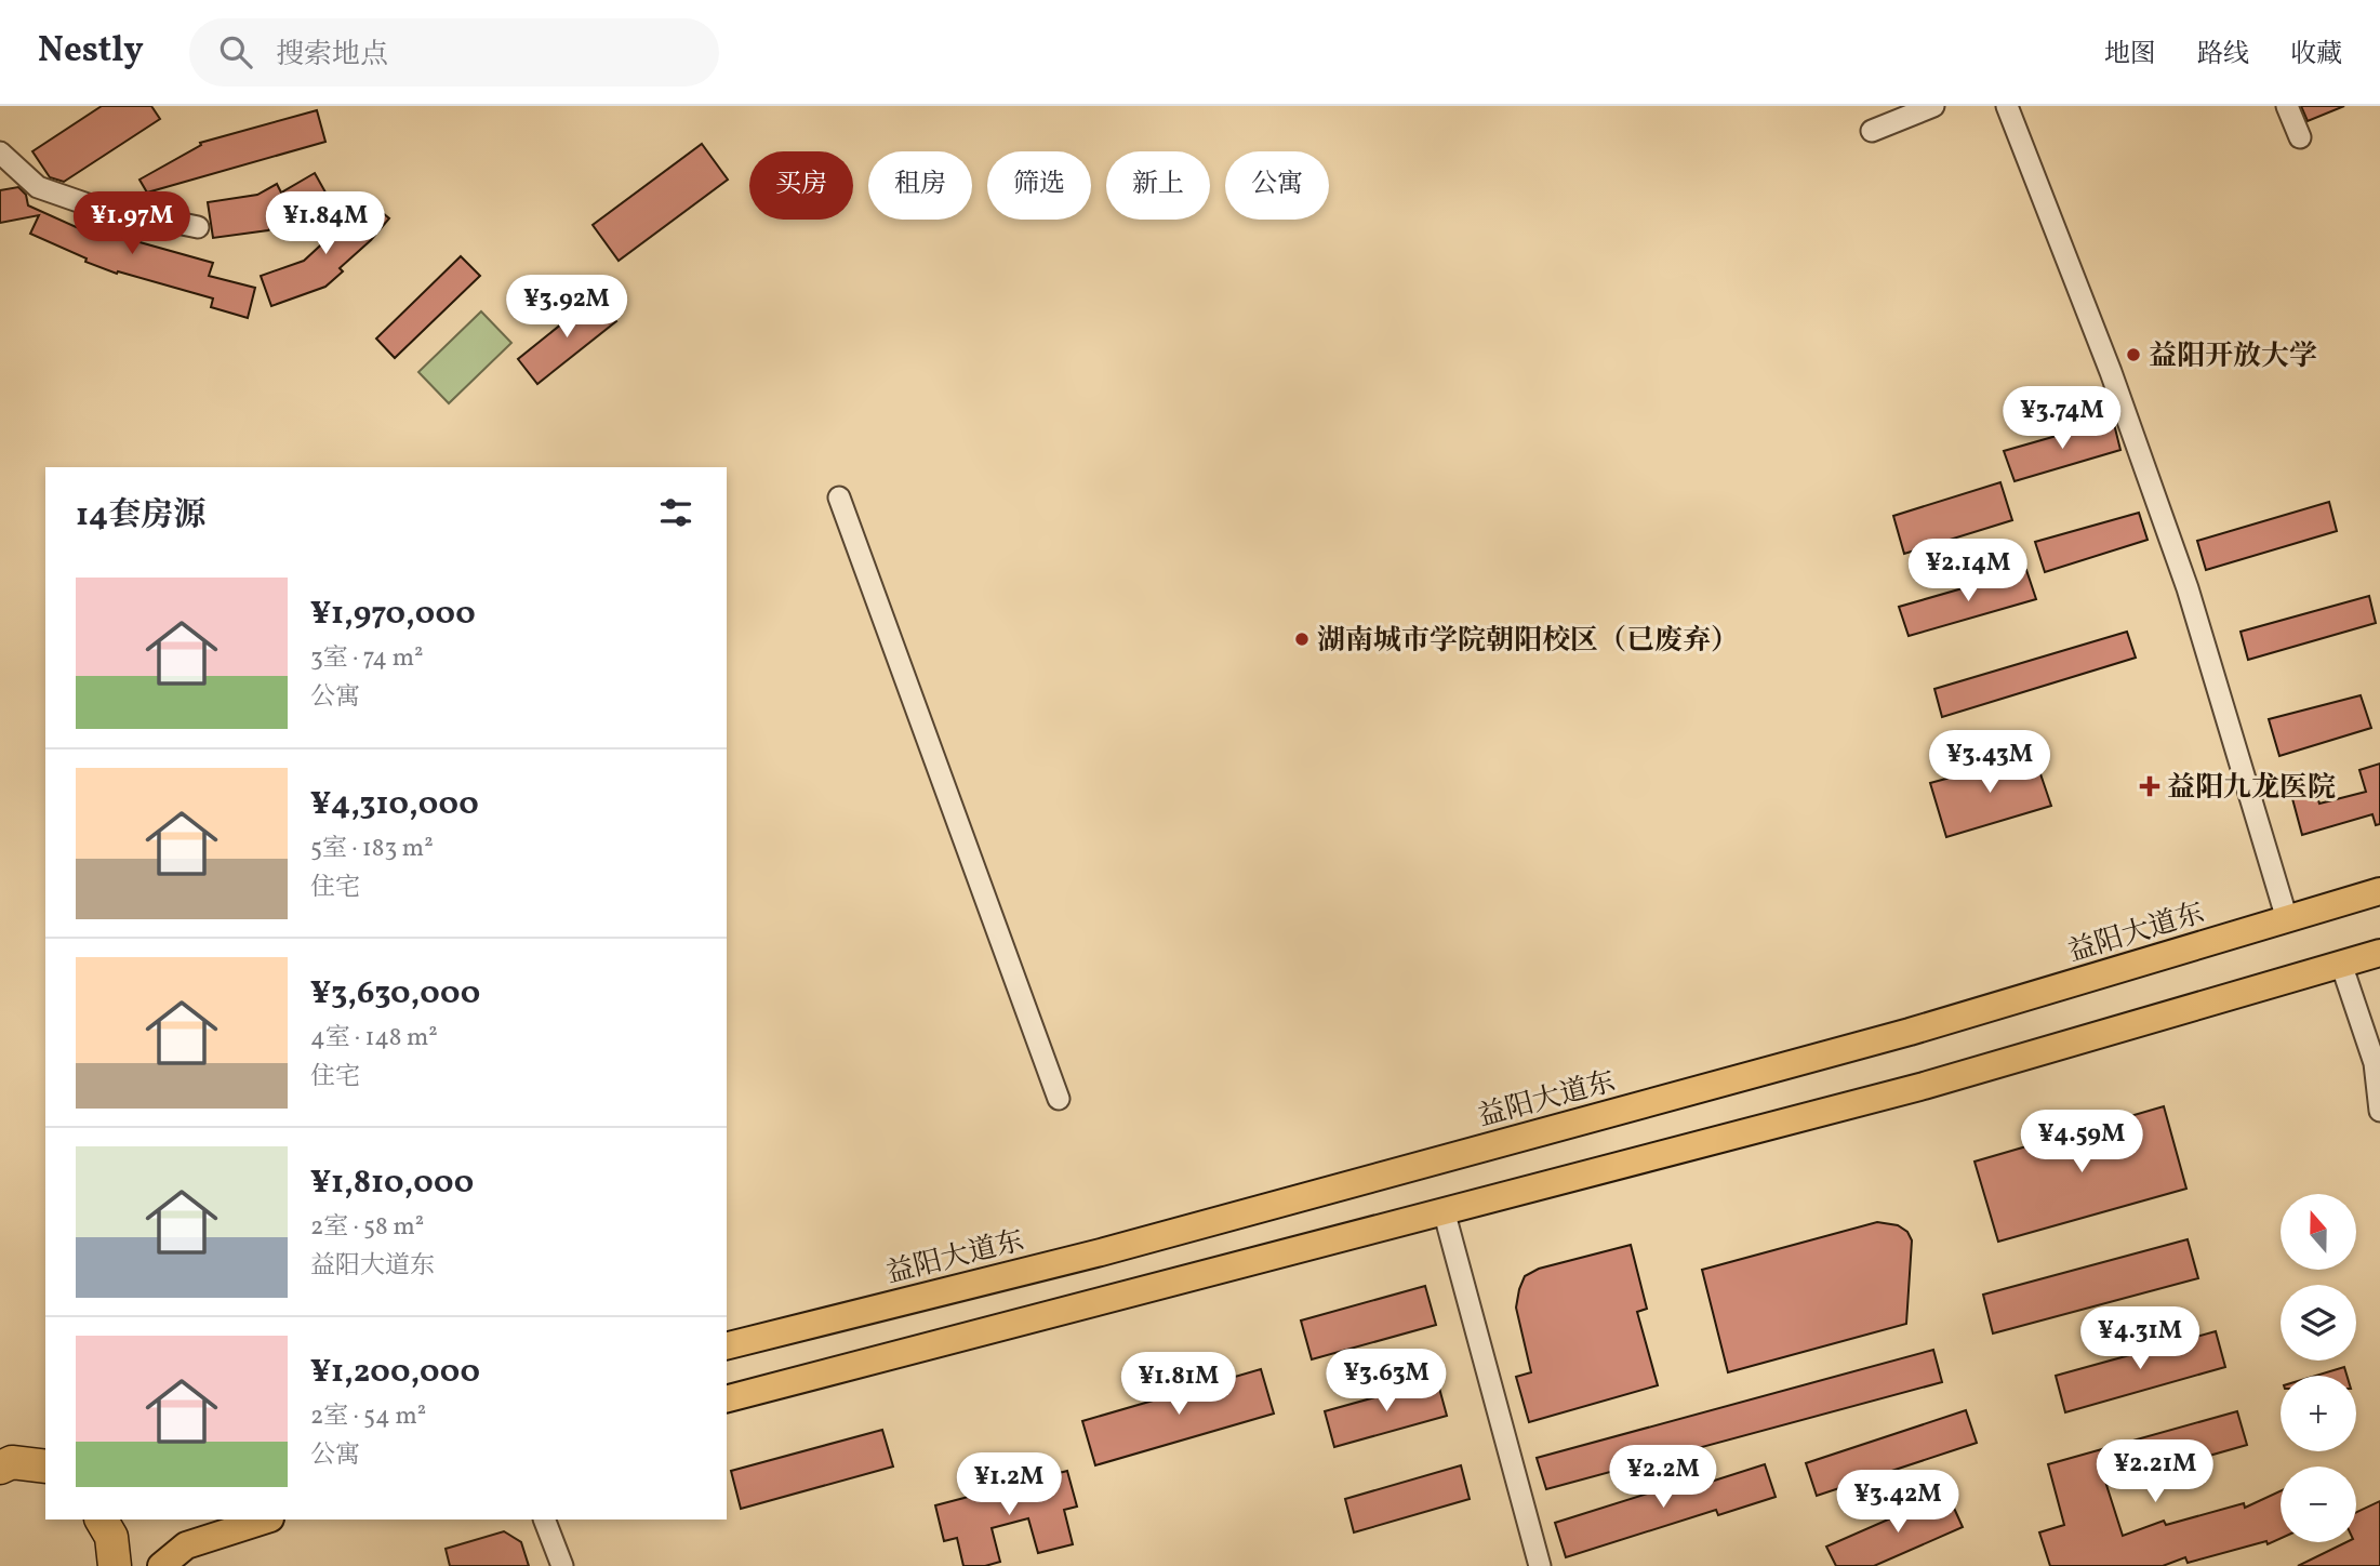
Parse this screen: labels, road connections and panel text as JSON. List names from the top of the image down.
{
  "streets": {
    "main road": ["益阳大道东"]
  },
  "places": {
    "other": ["益阳开放大学", "湖南城市学院朝阳校区（已废弃）"],
    "health": ["益阳九龙医院"]
  },
  "north": "top",
  "page": {
    "header": "Nestly",
    "search": "搜索地点",
    "nav": ["地图", "路线", "收藏"],
    "chip": [
      "买房",
      "租房",
      "筛选",
      "新上",
      "公寓"
    ],
    "price": [
      "¥1.97M",
      "¥1.84M",
      "¥3.92M",
      "¥3.74M",
      "¥2.14M",
      "¥3.43M",
      "¥4.59M",
      "¥4.31M",
      "¥3.63M",
      "¥1.81M",
      "¥2.21M",
      "¥2.2M",
      "¥1.2M",
      "¥3.42M"
    ],
    "heading": "14套房源",
    "list": [
      {
        "name": "¥1,970,000",
        "note": "3室 · 74 m² · 公寓"
      },
      {
        "name": "¥4,310,000",
        "note": "5室 · 183 m² · 住宅"
      },
      {
        "name": "¥3,630,000",
        "note": "4室 · 148 m² · 住宅"
      },
      {
        "name": "¥1,810,000",
        "note": "2室 · 58 m² · 益阳大道东"
      },
      {
        "name": "¥1,200,000",
        "note": "2室 · 54 m² · 公寓"
      }
    ],
    "map_buttons": ["+", "−"]
  }
}
